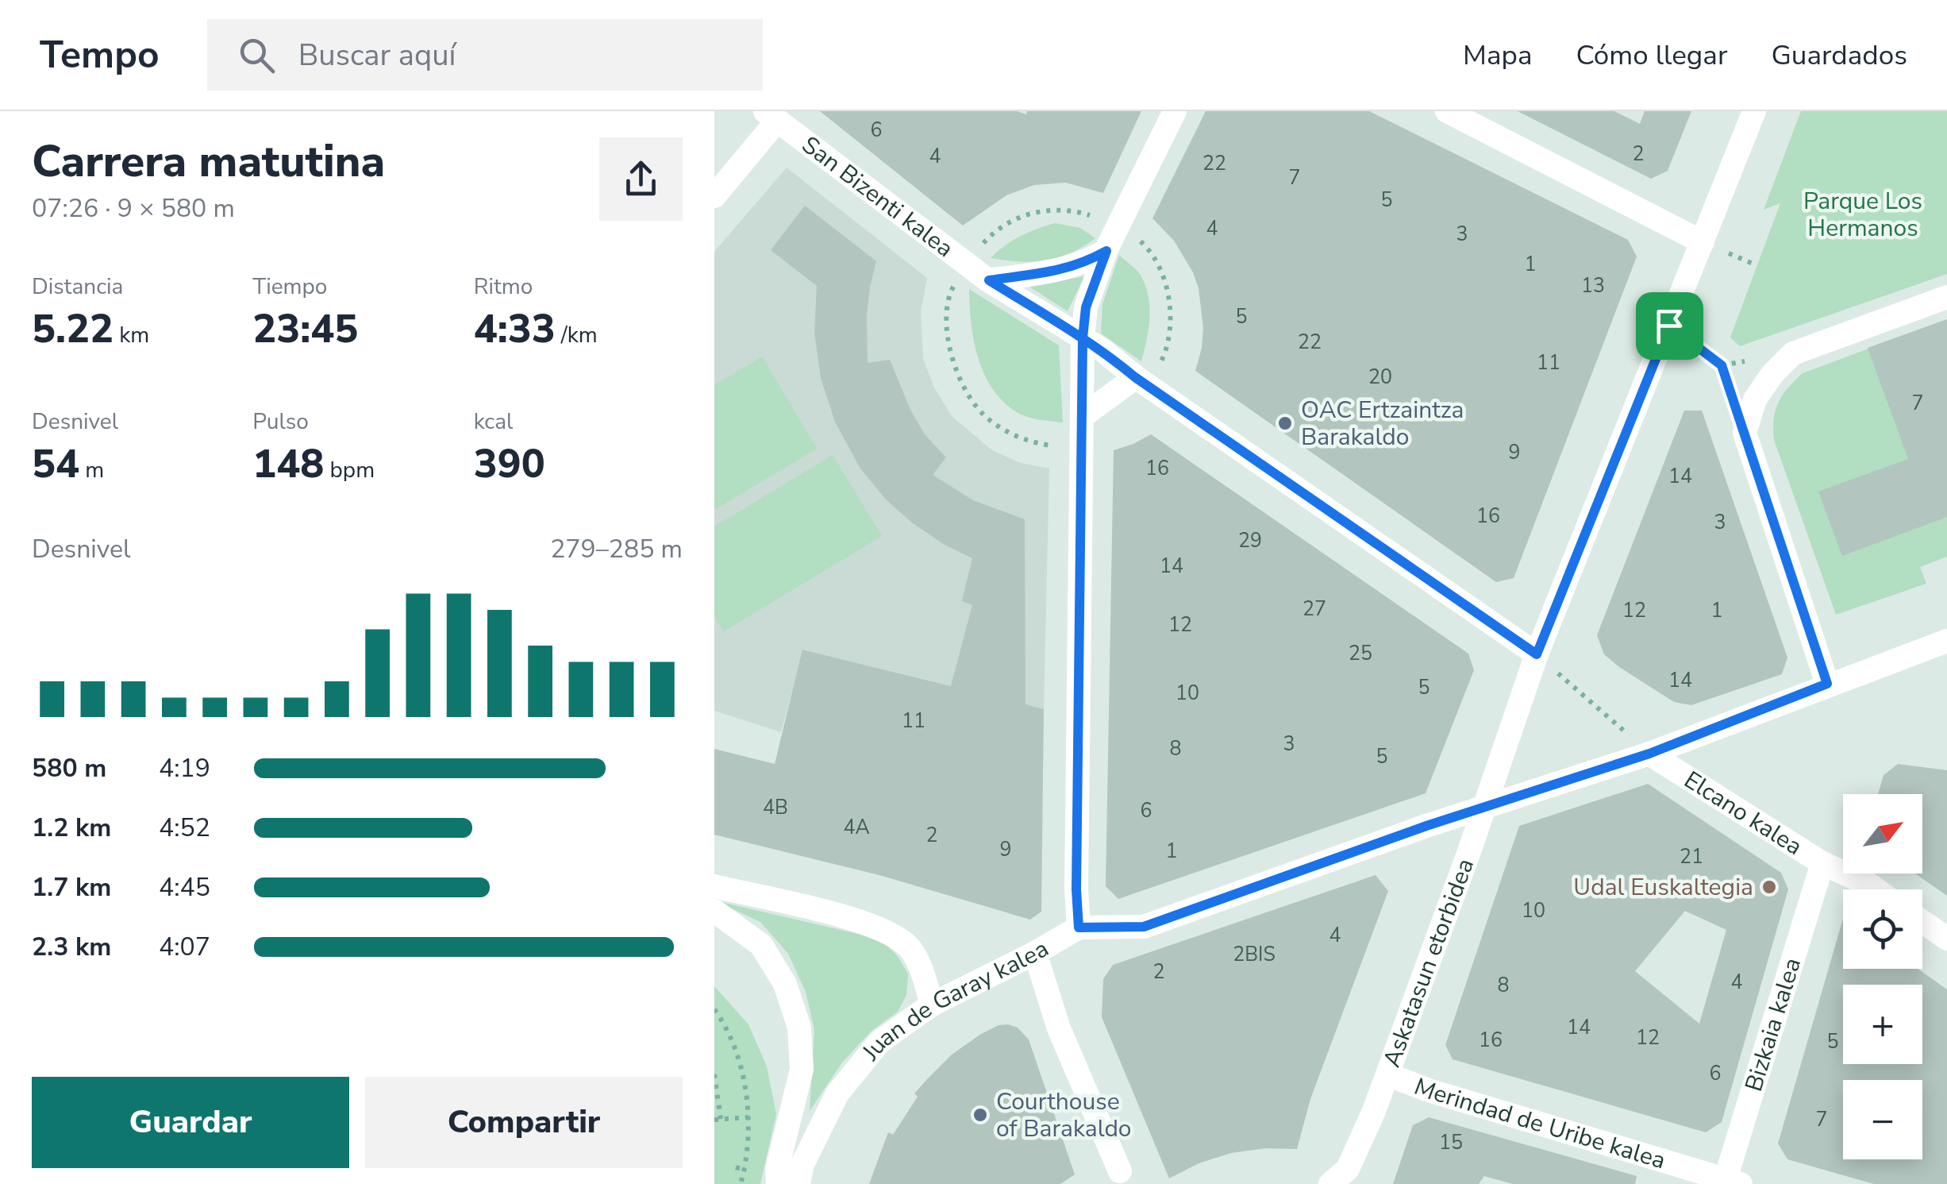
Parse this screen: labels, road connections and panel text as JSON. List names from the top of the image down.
{
  "streets": {
    "street": [
      "San Bizenti kalea",
      "Elcano kalea",
      "Askatasun etorbidea",
      "Juan de Garay kalea",
      "Bizkaia kalea",
      "Merindad de Uribe kalea"
    ]
  },
  "crossings": [
    ["Elcano kalea", "Juan de Garay kalea"],
    ["Elcano kalea", "Bizkaia kalea"],
    ["Askatasun etorbidea", "Juan de Garay kalea"],
    ["Askatasun etorbidea", "Merindad de Uribe kalea"],
    ["Bizkaia kalea", "Merindad de Uribe kalea"]
  ],
  "parks": ["Parque Los Hermanos"],
  "places": ["OAC Ertzaintza Barakaldo", "Udal Euskaltegia", "Courthouse of Barakaldo"],
  "house_numbers": [
    "6",
    "2",
    "4",
    "22",
    "7",
    "5",
    "4",
    "3",
    "1",
    "13",
    "5",
    "22",
    "11",
    "20",
    "7",
    "9",
    "16",
    "14",
    "16",
    "3",
    "29",
    "14",
    "27",
    "12",
    "1",
    "12",
    "25",
    "14",
    "5",
    "10",
    "11",
    "3",
    "8",
    "5",
    "4B",
    "6",
    "4A",
    "2",
    "9",
    "1",
    "21",
    "10",
    "4",
    "2BIS",
    "2",
    "4",
    "8",
    "14",
    "12",
    "16",
    "5",
    "6",
    "7",
    "15"
  ],
  "north": "top right",
  "page": {
    "header": "Tempo",
    "search": "Buscar aquí",
    "nav": ["Mapa", "Cómo llegar", "Guardados"],
    "heading": ["Carrera matutina", "07:26 · 9 × 580 m"],
    "stats": [
      ["Distancia", "5.22 km"],
      ["Tiempo", "23:45"],
      ["Ritmo", "4:33 /km"],
      ["Desnivel", "54 m"],
      ["Pulso", "148 bpm"],
      ["kcal", "390"]
    ],
    "chart": ["Desnivel", "279–285 m"],
    "list": [
      {
        "name": "580 m",
        "note": "4:19"
      },
      {
        "name": "1.2 km",
        "note": "4:52"
      },
      {
        "name": "1.7 km",
        "note": "4:45"
      },
      {
        "name": "2.3 km",
        "note": "4:07"
      }
    ],
    "map_buttons": ["+", "−"],
    "buttons": ["Guardar", "Compartir"]
  }
}
